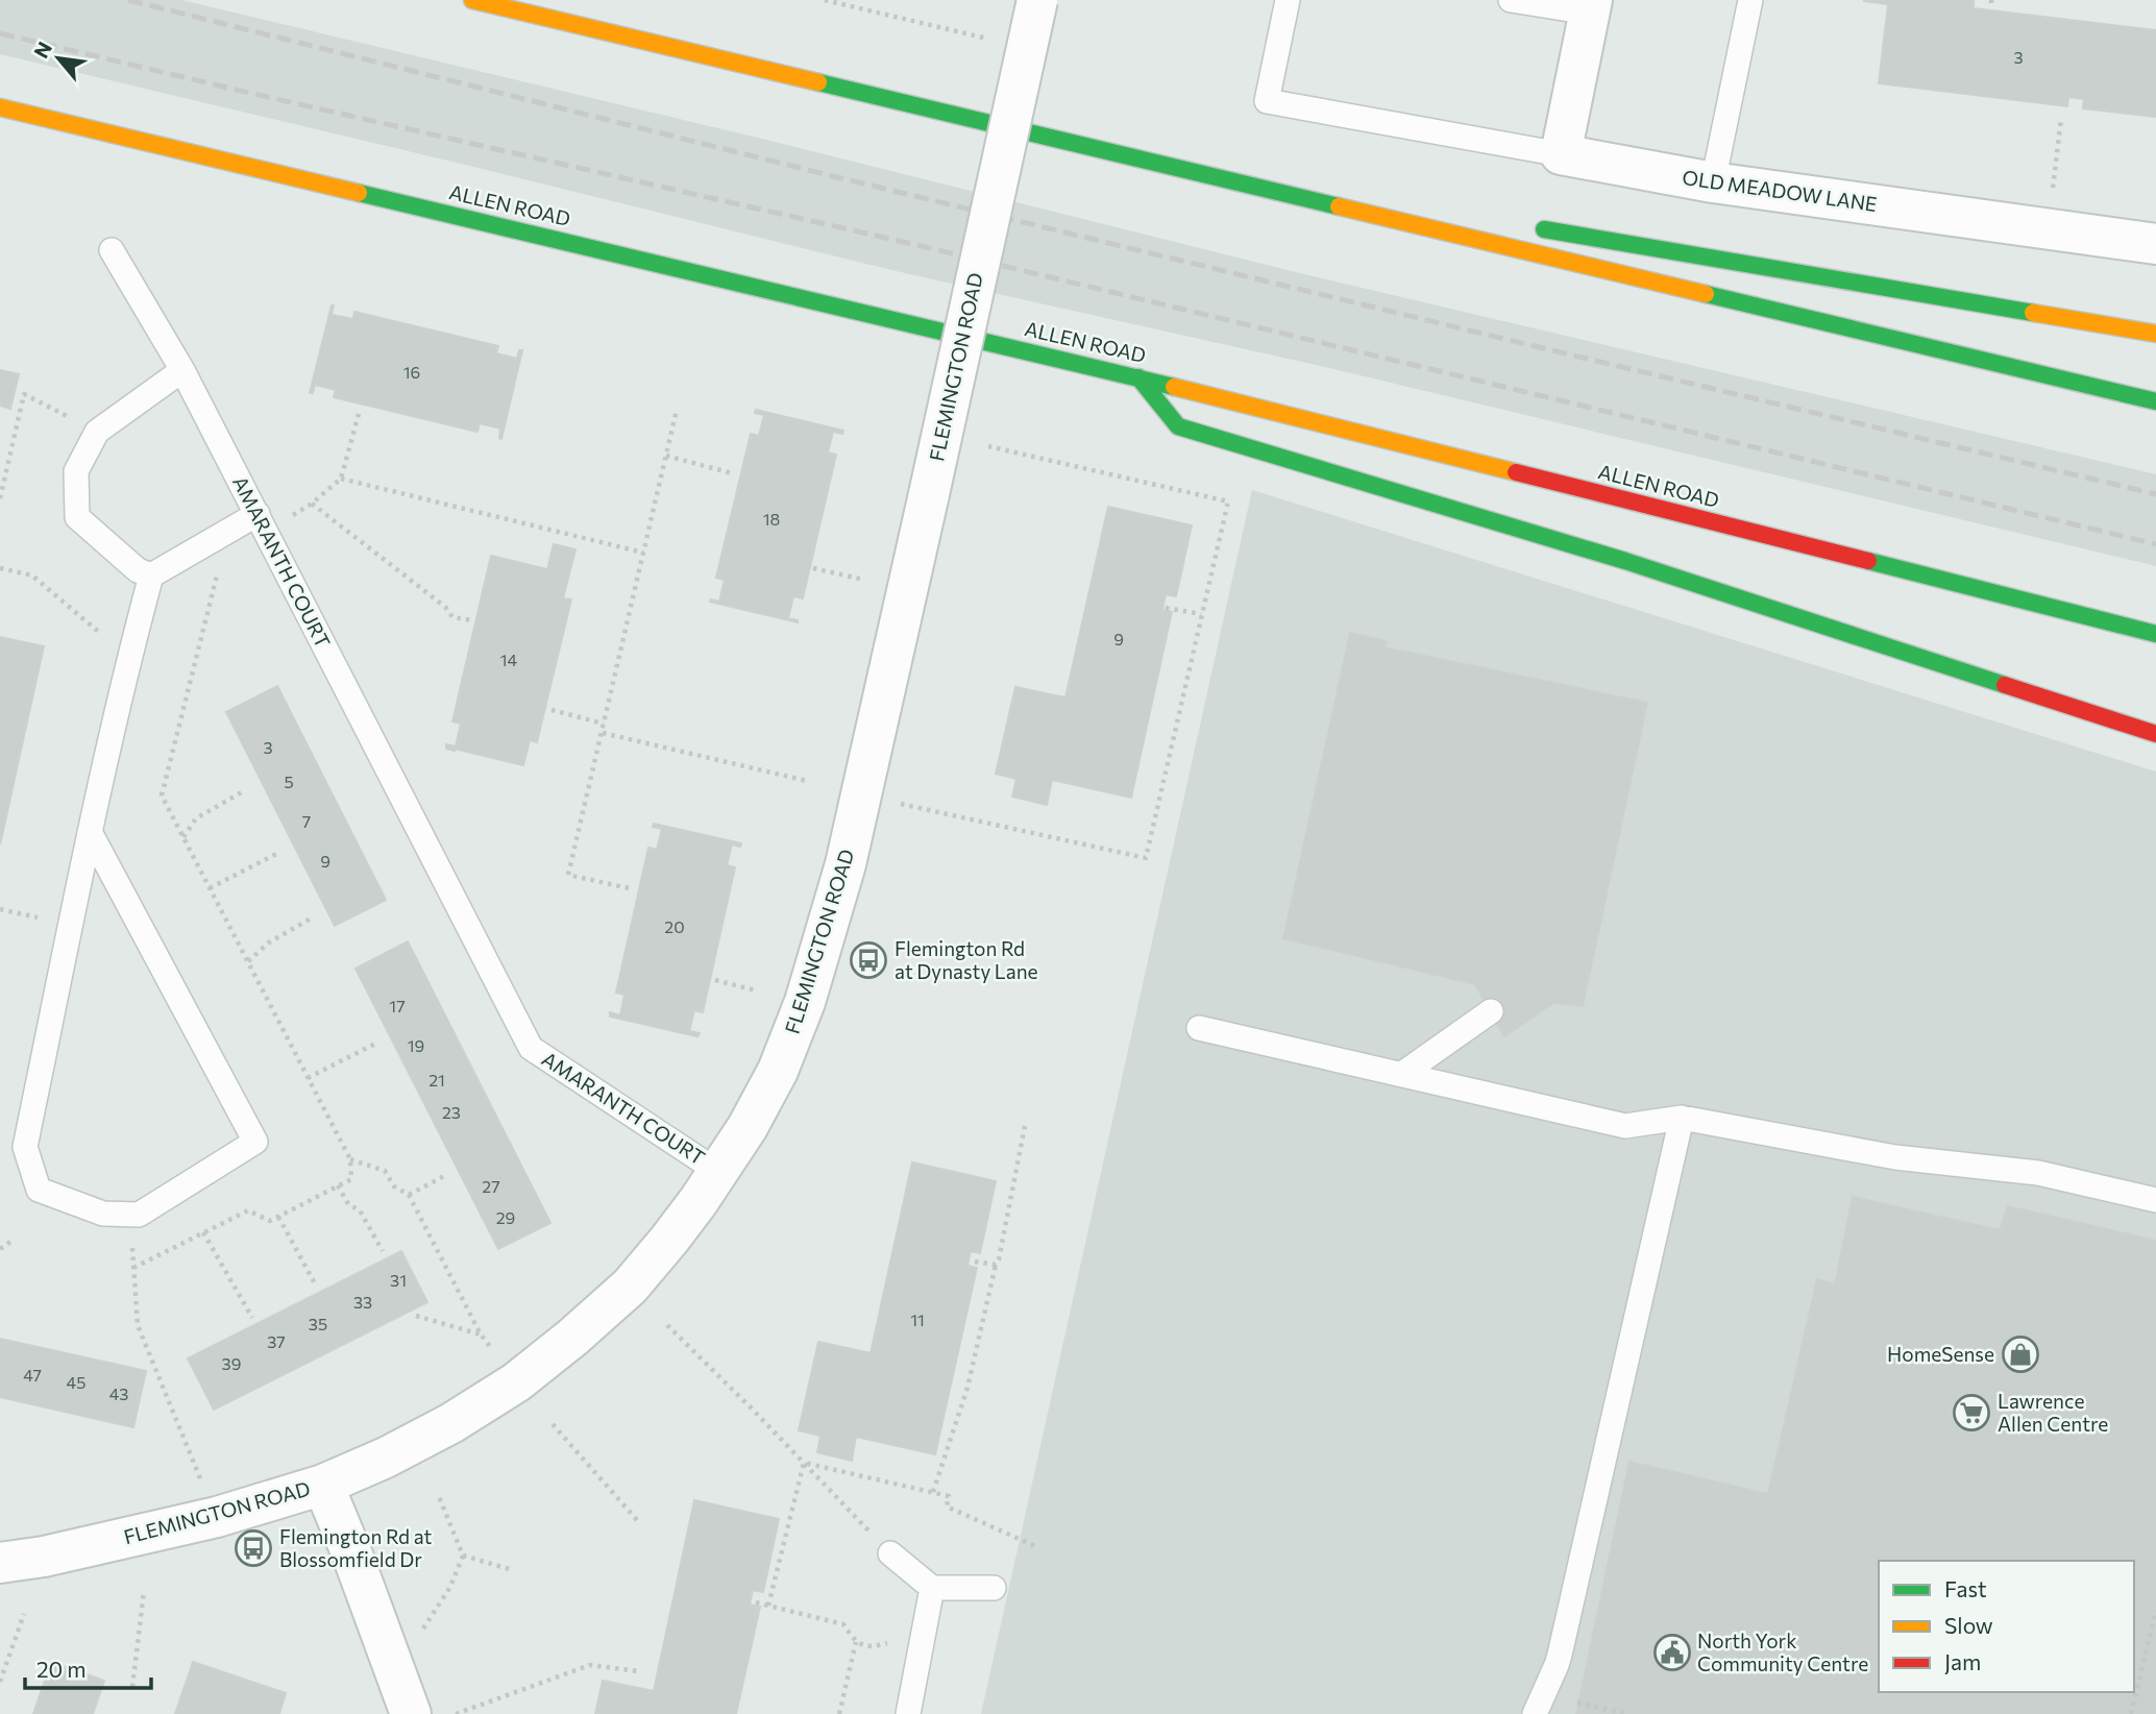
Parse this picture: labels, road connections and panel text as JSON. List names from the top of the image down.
{
  "streets": {
    "highway": ["ALLEN ROAD"],
    "street": ["OLD MEADOW LANE", "FLEMINGTON ROAD"],
    "lane": ["AMARANTH COURT"]
  },
  "crossings": [
    ["FLEMINGTON ROAD", "AMARANTH COURT"]
  ],
  "places": {
    "bus stop": ["Flemington Rd at Dynasty Lane", "Flemington Rd at Blossomfield Dr"],
    "shop": ["HomeSense"],
    "supermarket": ["Lawrence Allen Centre"],
    "public building": ["North York Community Centre"]
  },
  "house_numbers": [
    "3",
    "16",
    "18",
    "9",
    "14",
    "3",
    "5",
    "7",
    "9",
    "20",
    "17",
    "19",
    "21",
    "23",
    "27",
    "29",
    "31",
    "33",
    "11",
    "35",
    "37",
    "39",
    "47",
    "45",
    "43"
  ],
  "legend": ["Fast", "Slow", "Jam"],
  "scale_bar": "20 m",
  "north": "top left"
}
